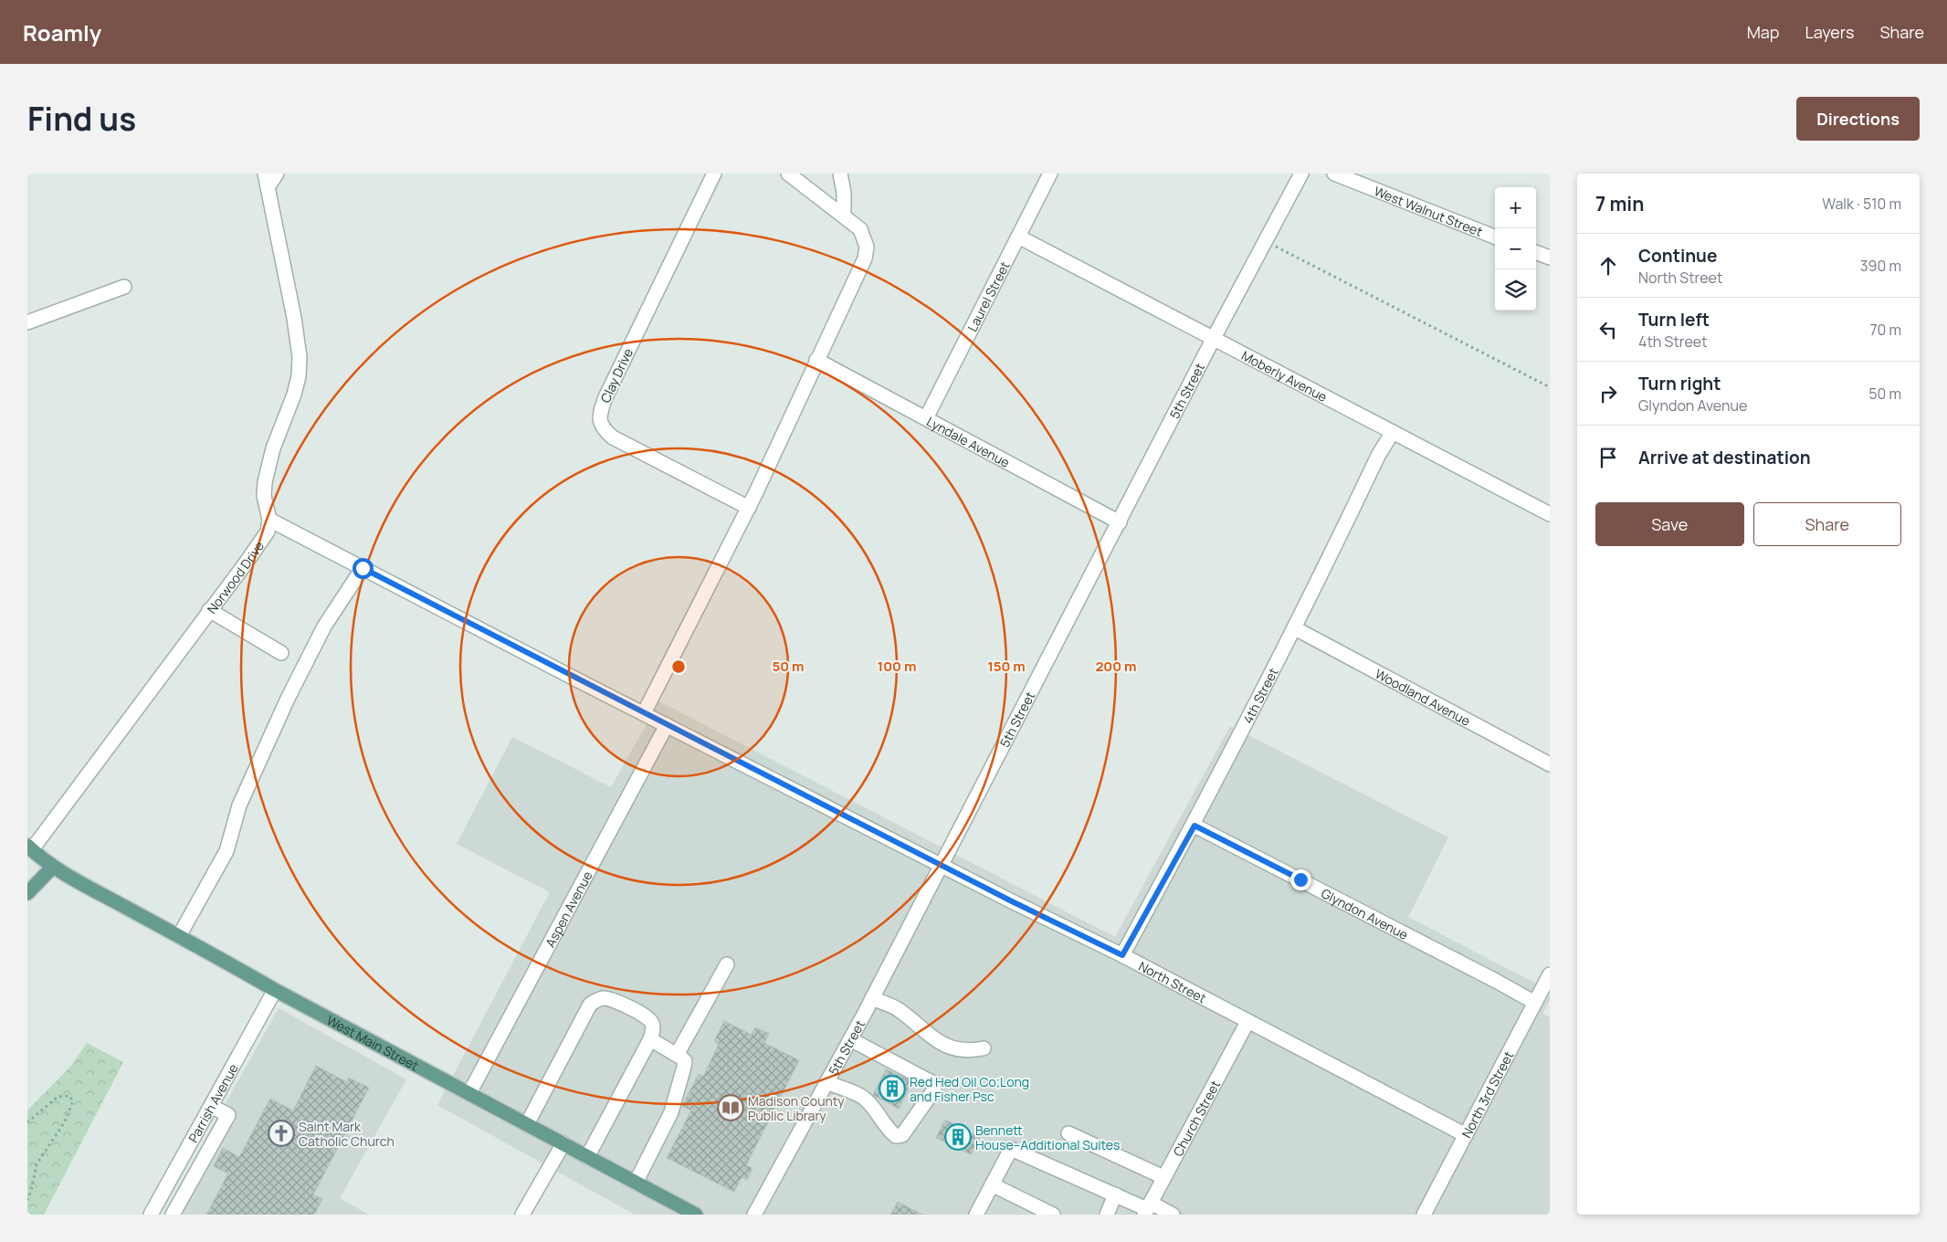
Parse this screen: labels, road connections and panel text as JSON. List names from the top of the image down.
{
  "streets": {
    "main road": ["West Main Street"],
    "street": [
      "West Walnut Street",
      "Laurel Street",
      "Clay Drive",
      "Moberly Avenue",
      "5th Street",
      "Lyndale Avenue",
      "Norwood Drive",
      "4th Street",
      "Woodland Avenue",
      "Aspen Avenue",
      "Glyndon Avenue",
      "North Street",
      "North 3rd Street",
      "Parrish Avenue",
      "Church Street"
    ]
  },
  "crossings": [
    ["Laurel Street", "Moberly Avenue"],
    ["Laurel Street", "Lyndale Avenue"],
    ["Moberly Avenue", "5th Street"],
    ["Moberly Avenue", "4th Street"],
    ["5th Street", "Lyndale Avenue"],
    ["5th Street", "North Street"],
    ["Norwood Drive", "North Street"],
    ["Norwood Drive", "West Main Street"],
    ["4th Street", "Woodland Avenue"],
    ["4th Street", "Glyndon Avenue"],
    ["4th Street", "North Street"],
    ["Aspen Avenue", "North Street"],
    ["Aspen Avenue", "West Main Street"],
    ["Glyndon Avenue", "North 3rd Street"],
    ["North Street", "North 3rd Street"],
    ["North Street", "Church Street"],
    ["West Main Street", "Parrish Avenue"]
  ],
  "places": {
    "building": ["Red Hed Oil Co;Long and Fisher Psc", "Bennett House--Additional Suites"],
    "library": ["Madison County Public Library"],
    "church": ["Saint Mark Catholic Church"]
  },
  "page": {
    "header": "Roamly",
    "nav": ["Map", "Layers", "Share"],
    "title": "Find us",
    "buttons": [
      "Directions",
      ["Save", "Share"]
    ],
    "heading": ["7 min", "Walk · 510 m"],
    "map_buttons": ["+", "−"],
    "list": [
      ["Continue", "North Street", "390 m"],
      ["Turn left", "4th Street", "70 m"],
      ["Turn right", "Glyndon Avenue", "50 m"],
      "Arrive at destination"
    ]
  },
  "rings": [
    "50 m",
    "100 m",
    "150 m",
    "200 m"
  ]
}
